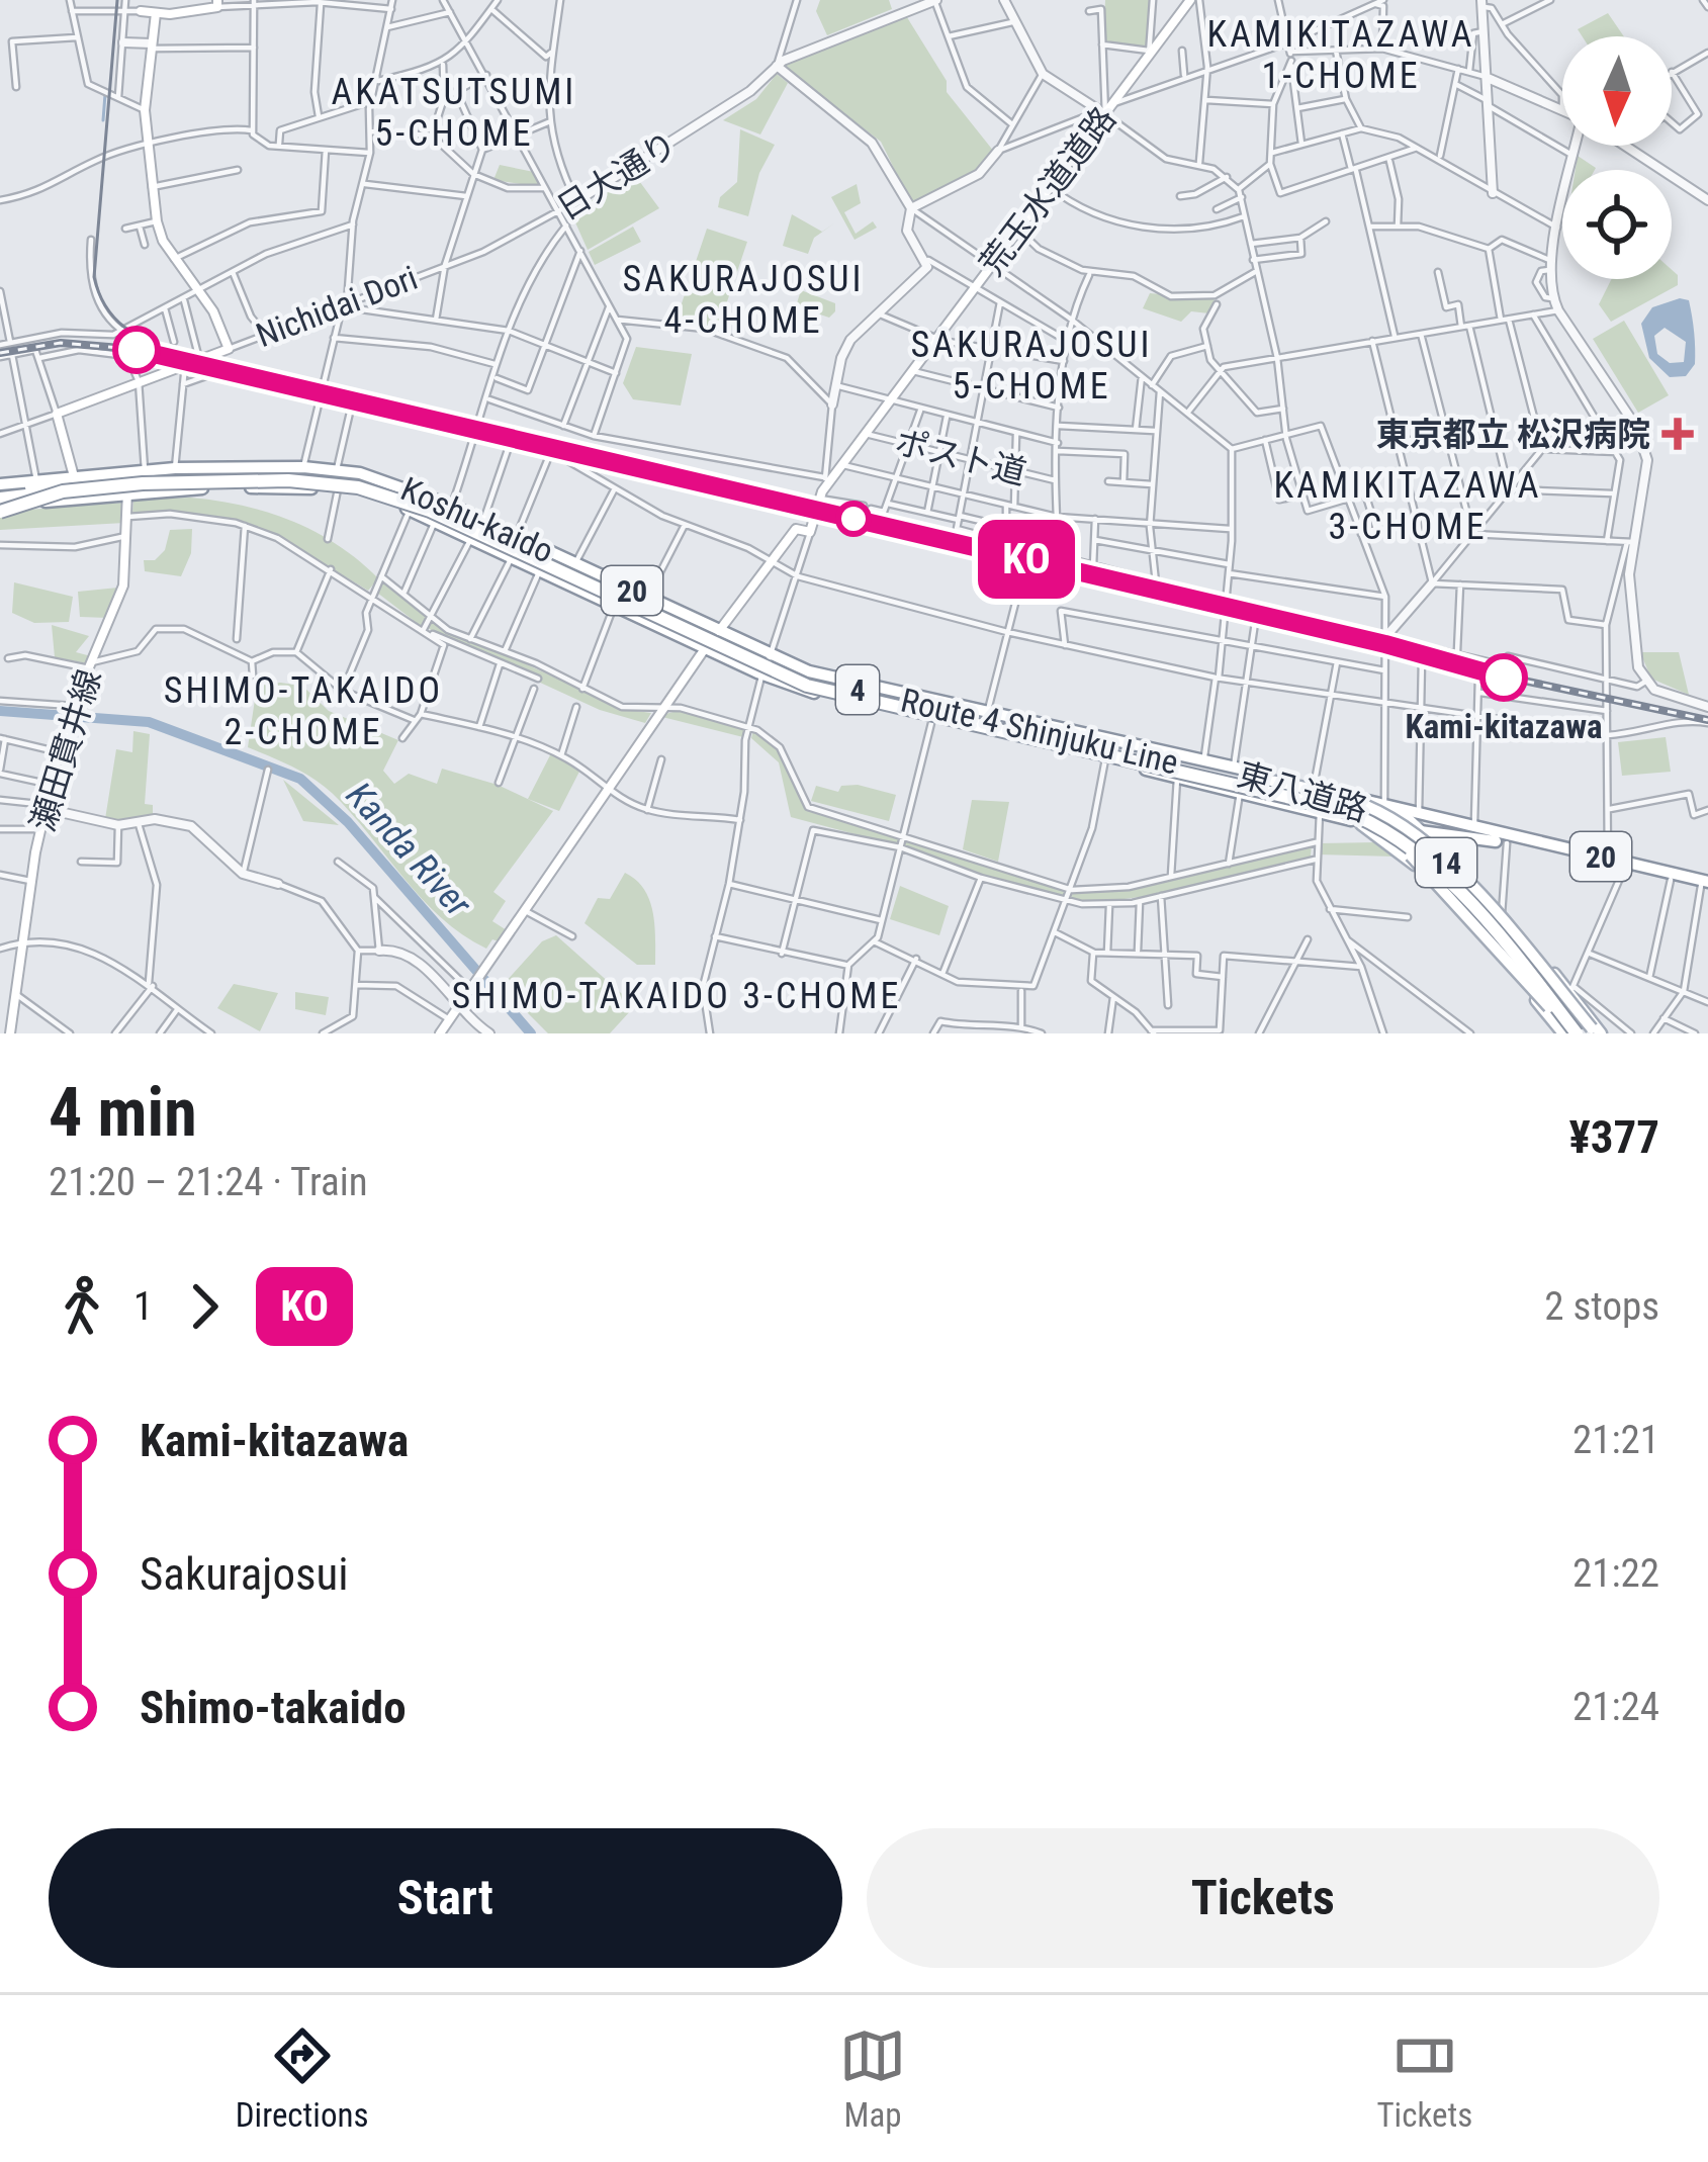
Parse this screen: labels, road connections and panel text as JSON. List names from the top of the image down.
{
  "streets": {
    "highway": ["4", "Route 4 Shinjuku Line"],
    "main road": [
      "荒玉水道道路",
      "Koshu-kaido",
      "20",
      "瀬田貫井線",
      "東八道路",
      "14"
    ],
    "street": ["日大通り", "Nichidai Dori", "ポスト道"]
  },
  "crossings": [
    ["日大通り", "Nichidai Dori"],
    ["荒玉水道道路", "ポスト道"],
    ["Koshu-kaido", "Route 4 Shinjuku Line"],
    ["Koshu-kaido", "瀬田貫井線"],
    ["Koshu-kaido", "東八道路"],
    ["Koshu-kaido", "14"],
    ["Route 4 Shinjuku Line", "東八道路"],
    ["Route 4 Shinjuku Line", "14"],
    ["東八道路", "14"]
  ],
  "districts": [
    "KAMIKITAZAWA 1-CHOME",
    "AKATSUTSUMI 5-CHOME",
    "SAKURAJOSUI 4-CHOME",
    "SAKURAJOSUI 5-CHOME",
    "KAMIKITAZAWA 3-CHOME",
    "SHIMO-TAKAIDO 2-CHOME",
    "SHIMO-TAKAIDO 3-CHOME"
  ],
  "water": ["Kanda River"],
  "places": {
    "health": ["東京都立 松沢病院"],
    "other": ["Kami-kitazawa"]
  },
  "north": "bottom",
  "page": {
    "on_map": "KO",
    "heading": ["4 min", "21:20 – 21:24 · Train", "¥377"],
    "legs": ["1", "KO", "2 stops"],
    "list": [
      {
        "name": "Kami-kitazawa",
        "value": "21:21"
      },
      {
        "name": "Sakurajosui",
        "value": "21:22"
      },
      {
        "name": "Shimo-takaido",
        "value": "21:24"
      }
    ],
    "buttons": ["Start", "Tickets"],
    "tabs": ["Directions", "Map", "Tickets"]
  }
}
